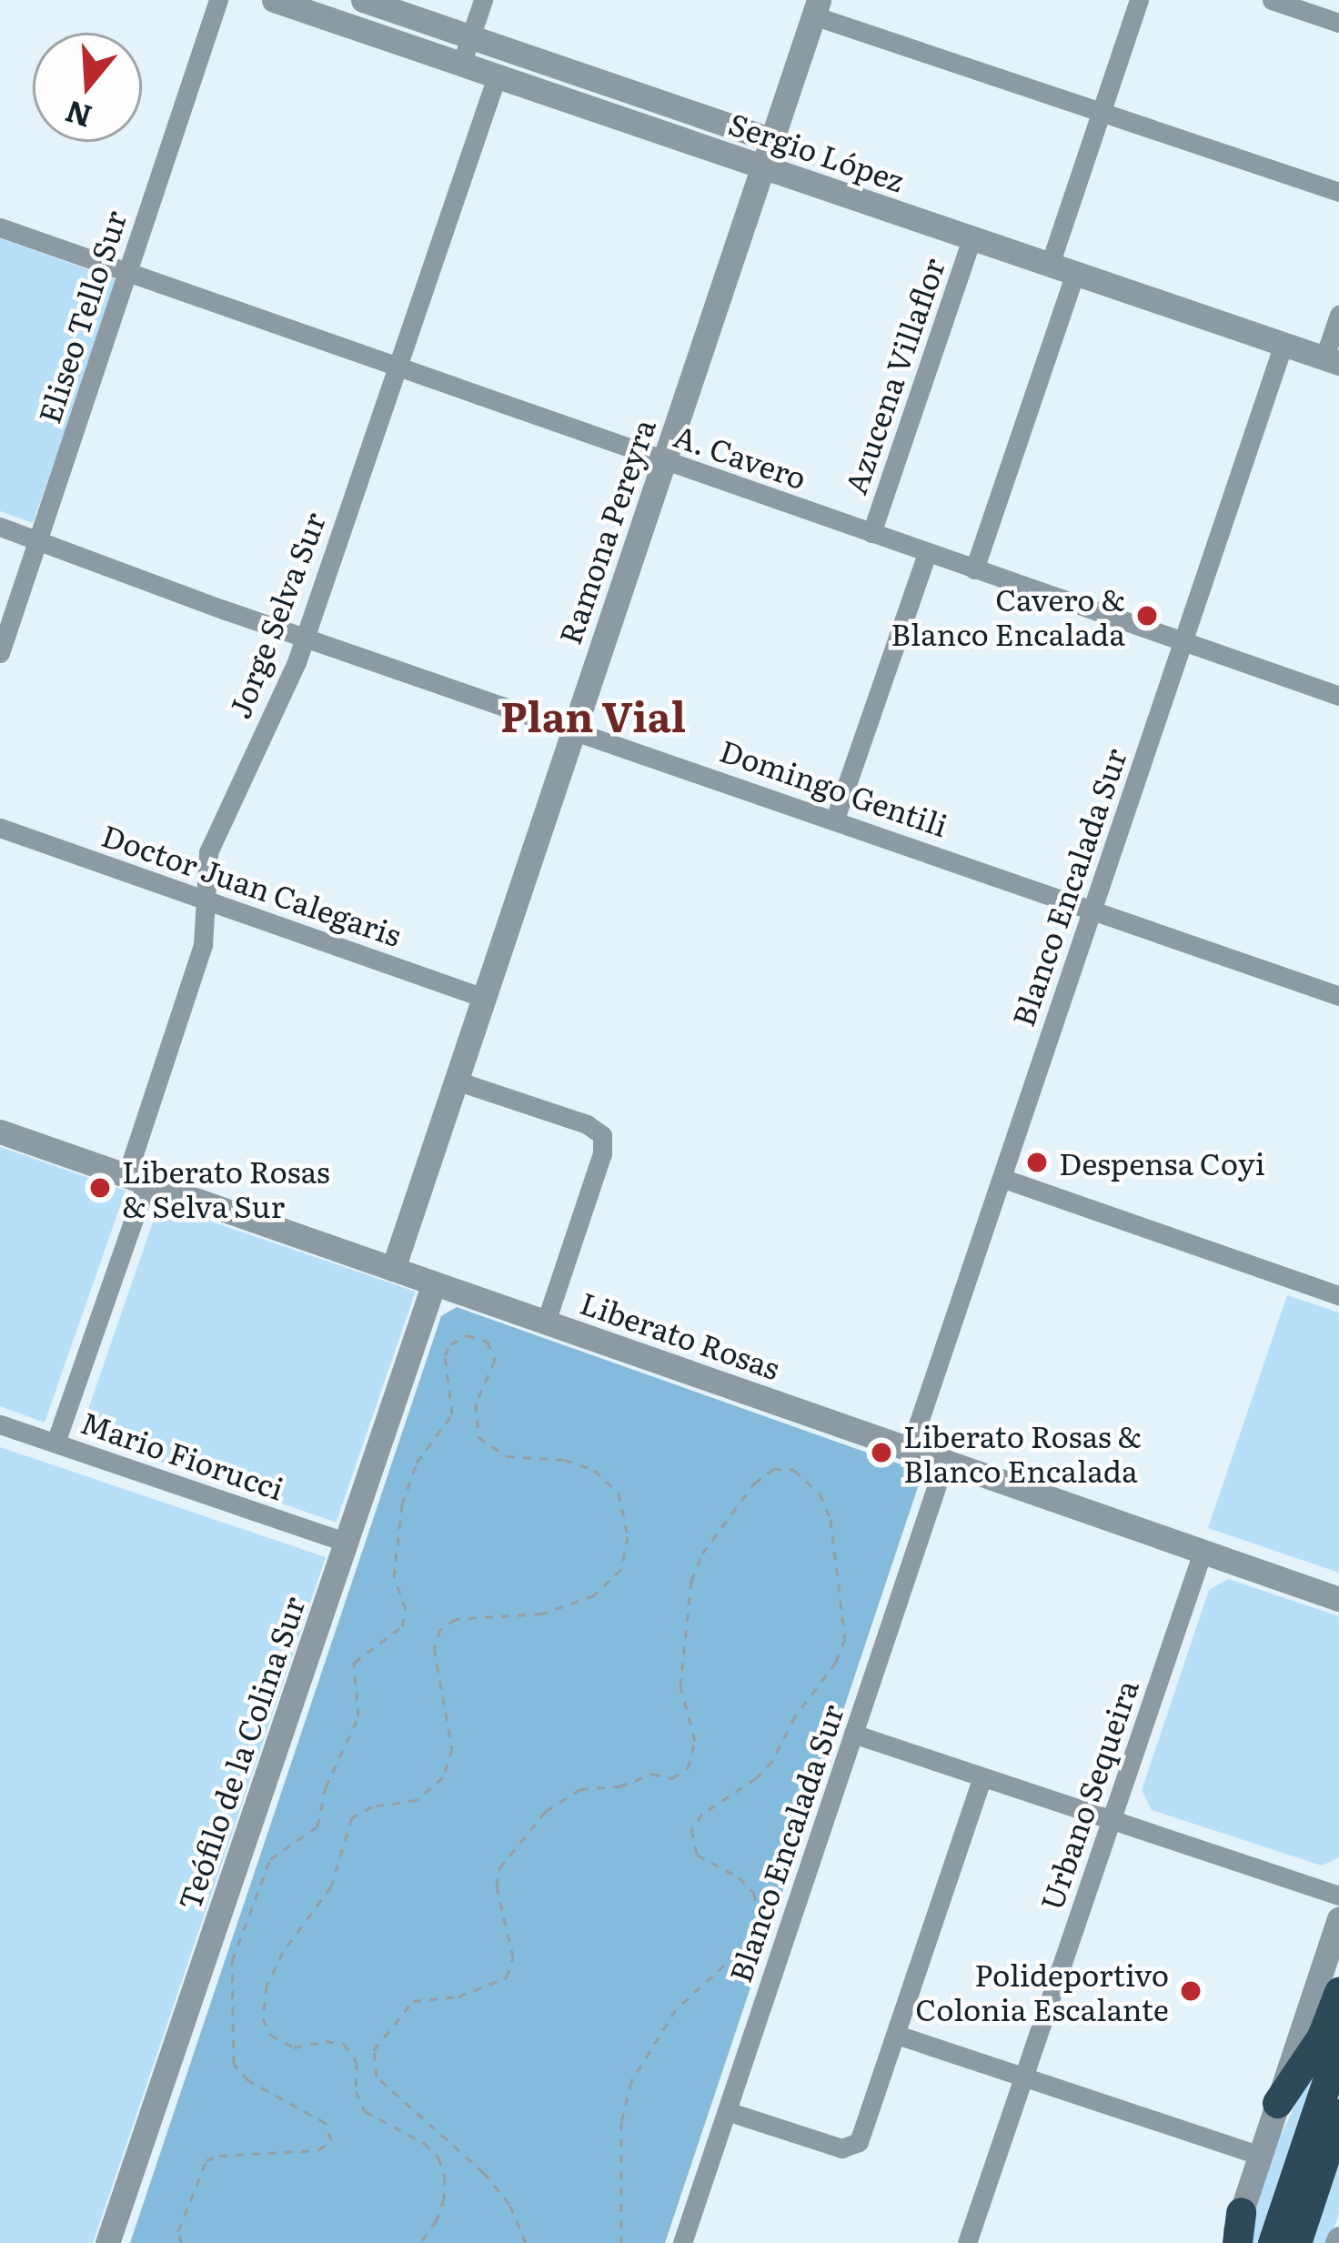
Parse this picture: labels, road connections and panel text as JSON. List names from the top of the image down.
{
  "streets": {
    "street": [
      "Sergio López",
      "Eliseo Tello Sur",
      "Azucena Villaflor",
      "A. Cavero",
      "Ramona Pereyra",
      "Jorge Selva Sur",
      "Domingo Gentili",
      "Doctor Juan Calegaris",
      "Blanco Encalada Sur",
      "Liberato Rosas",
      "Mario Fiorucci",
      "Teófilo de la Colina Sur",
      "Urbano Sequeira"
    ]
  },
  "crossings": [
    ["Sergio López", "Azucena Villaflor"],
    ["Sergio López", "Ramona Pereyra"],
    ["Sergio López", "Jorge Selva Sur"],
    ["Sergio López", "Blanco Encalada Sur"],
    ["Eliseo Tello Sur", "A. Cavero"],
    ["Eliseo Tello Sur", "Domingo Gentili"],
    ["Azucena Villaflor", "A. Cavero"],
    ["A. Cavero", "Ramona Pereyra"],
    ["A. Cavero", "Jorge Selva Sur"],
    ["A. Cavero", "Blanco Encalada Sur"],
    ["Ramona Pereyra", "Domingo Gentili"],
    ["Ramona Pereyra", "Doctor Juan Calegaris"],
    ["Ramona Pereyra", "Liberato Rosas"],
    ["Jorge Selva Sur", "Domingo Gentili"],
    ["Jorge Selva Sur", "Doctor Juan Calegaris"],
    ["Jorge Selva Sur", "Liberato Rosas"],
    ["Jorge Selva Sur", "Mario Fiorucci"],
    ["Domingo Gentili", "Blanco Encalada Sur"],
    ["Blanco Encalada Sur", "Liberato Rosas"],
    ["Liberato Rosas", "Teófilo de la Colina Sur"],
    ["Liberato Rosas", "Urbano Sequeira"],
    ["Mario Fiorucci", "Teófilo de la Colina Sur"]
  ],
  "districts": ["Plan Vial"],
  "places": [
    "Cavero & Blanco Encalada",
    "Despensa Coyi",
    "Liberato Rosas & Selva Sur",
    "Liberato Rosas & Blanco Encalada",
    "Polideportivo Colonia Escalante"
  ],
  "north": "bottom"
}
